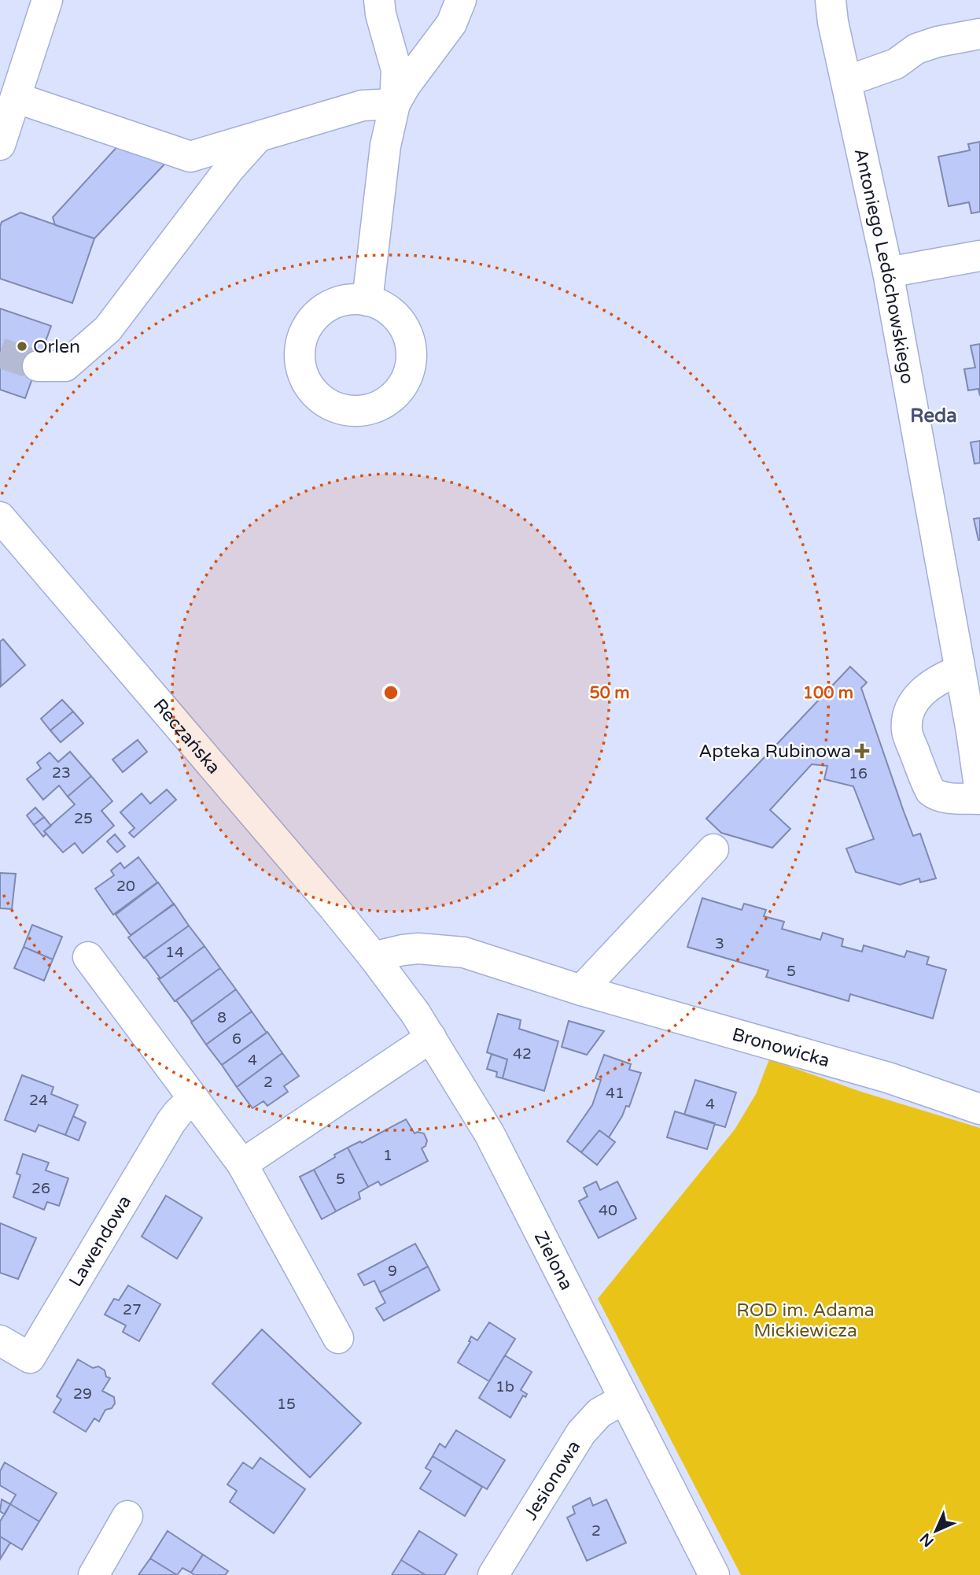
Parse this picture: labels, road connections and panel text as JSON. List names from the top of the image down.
{
  "streets": {
    "street": [
      "Antoniego Ledóchowskiego",
      "Reczańska",
      "Bronowicka",
      "Lawendowa",
      "Zielona",
      "Jesionowa"
    ]
  },
  "crossings": [
    ["Reczańska", "Bronowicka"],
    ["Reczańska", "Zielona"],
    ["Bronowicka", "Zielona"],
    ["Zielona", "Jesionowa"]
  ],
  "districts": ["Reda"],
  "parks": ["ROD im. Adama Mickiewicza"],
  "places": {
    "other": ["Orlen"],
    "health": ["Apteka Rubinowa"]
  },
  "house_numbers": [
    "23",
    "16",
    "25",
    "20",
    "3",
    "14",
    "5",
    "8",
    "6",
    "42",
    "4",
    "2",
    "41",
    "24",
    "4",
    "1",
    "5",
    "26",
    "40",
    "9",
    "27",
    "1b",
    "29",
    "15",
    "2"
  ],
  "north": "bottom left",
  "rings": ["50 m", "100 m"]
}
